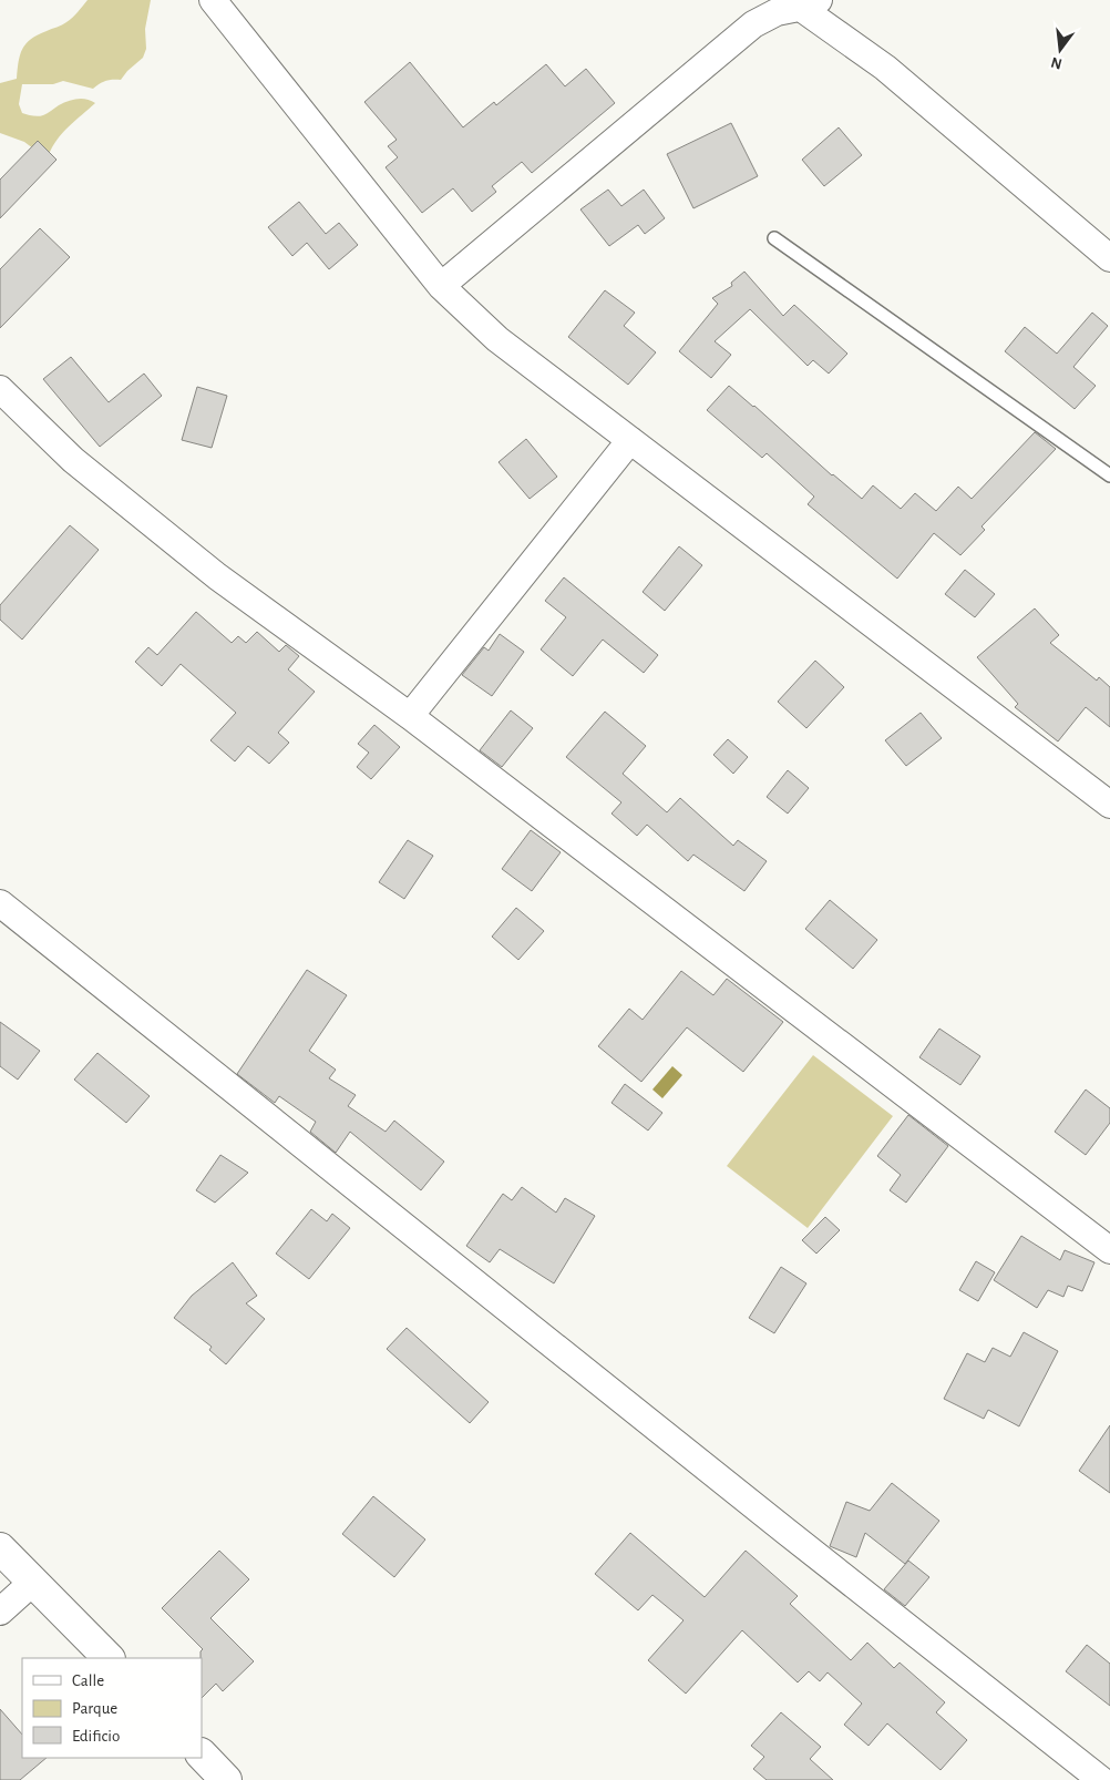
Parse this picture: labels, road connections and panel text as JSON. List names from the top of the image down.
{
  "legend": ["Calle", "Parque", "Edificio"],
  "north": "bottom"
}
